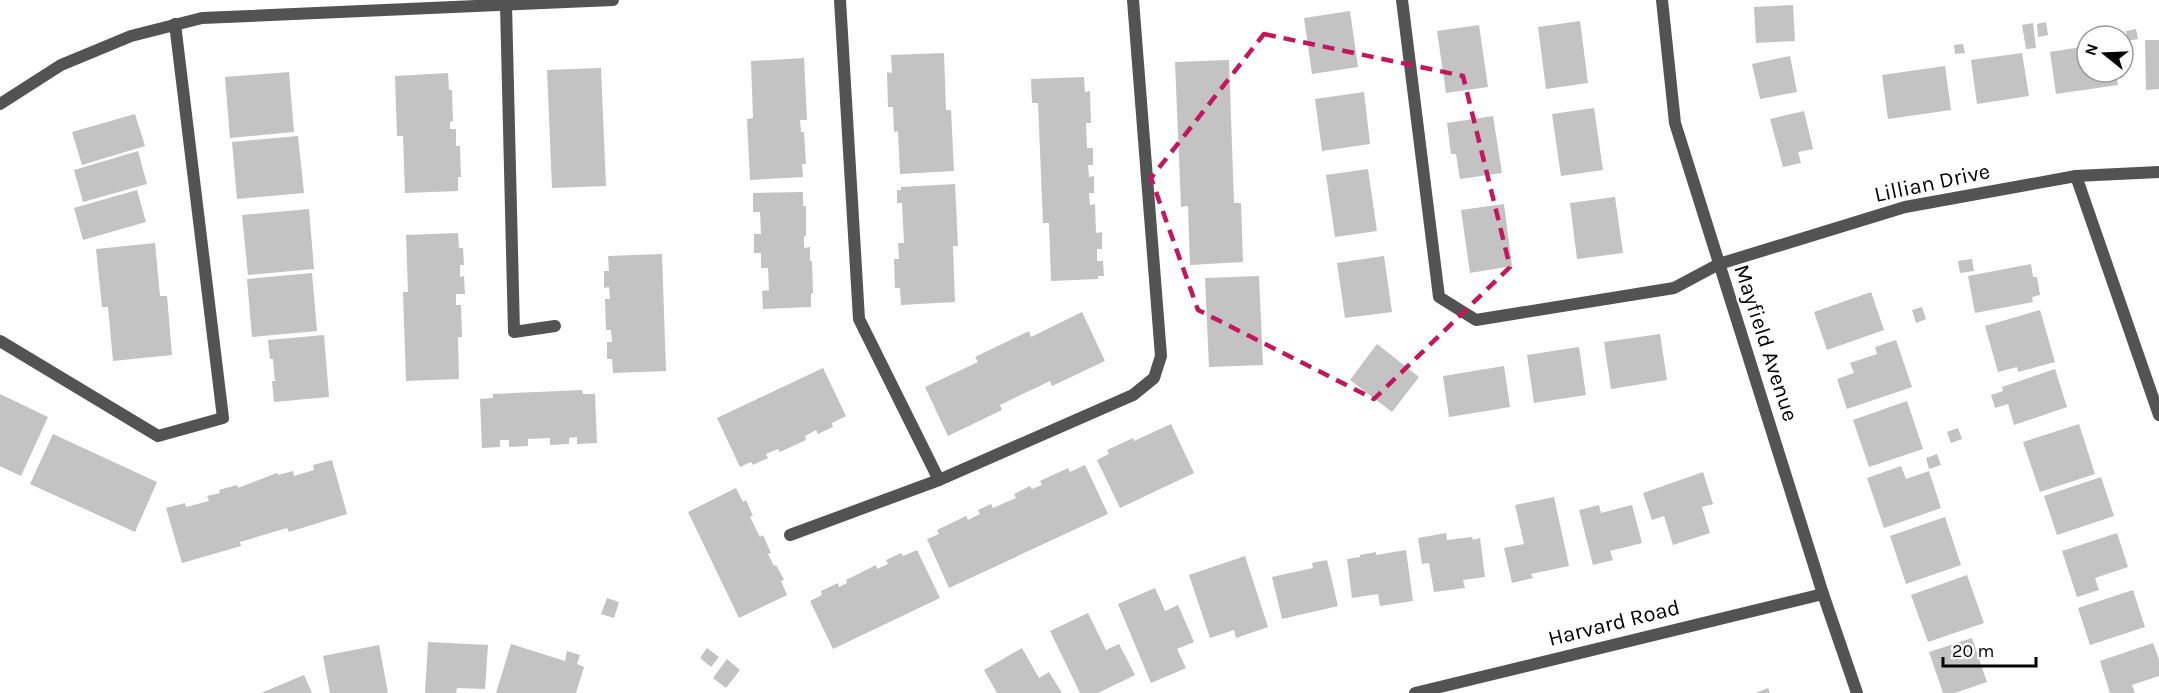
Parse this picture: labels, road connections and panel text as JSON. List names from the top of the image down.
{
  "streets": {
    "street": ["Lillian Drive", "Mayfield Avenue", "Harvard Road"]
  },
  "crossings": [
    ["Lillian Drive", "Mayfield Avenue"],
    ["Mayfield Avenue", "Harvard Road"]
  ],
  "scale_bar": "20 m",
  "north": "left"
}
